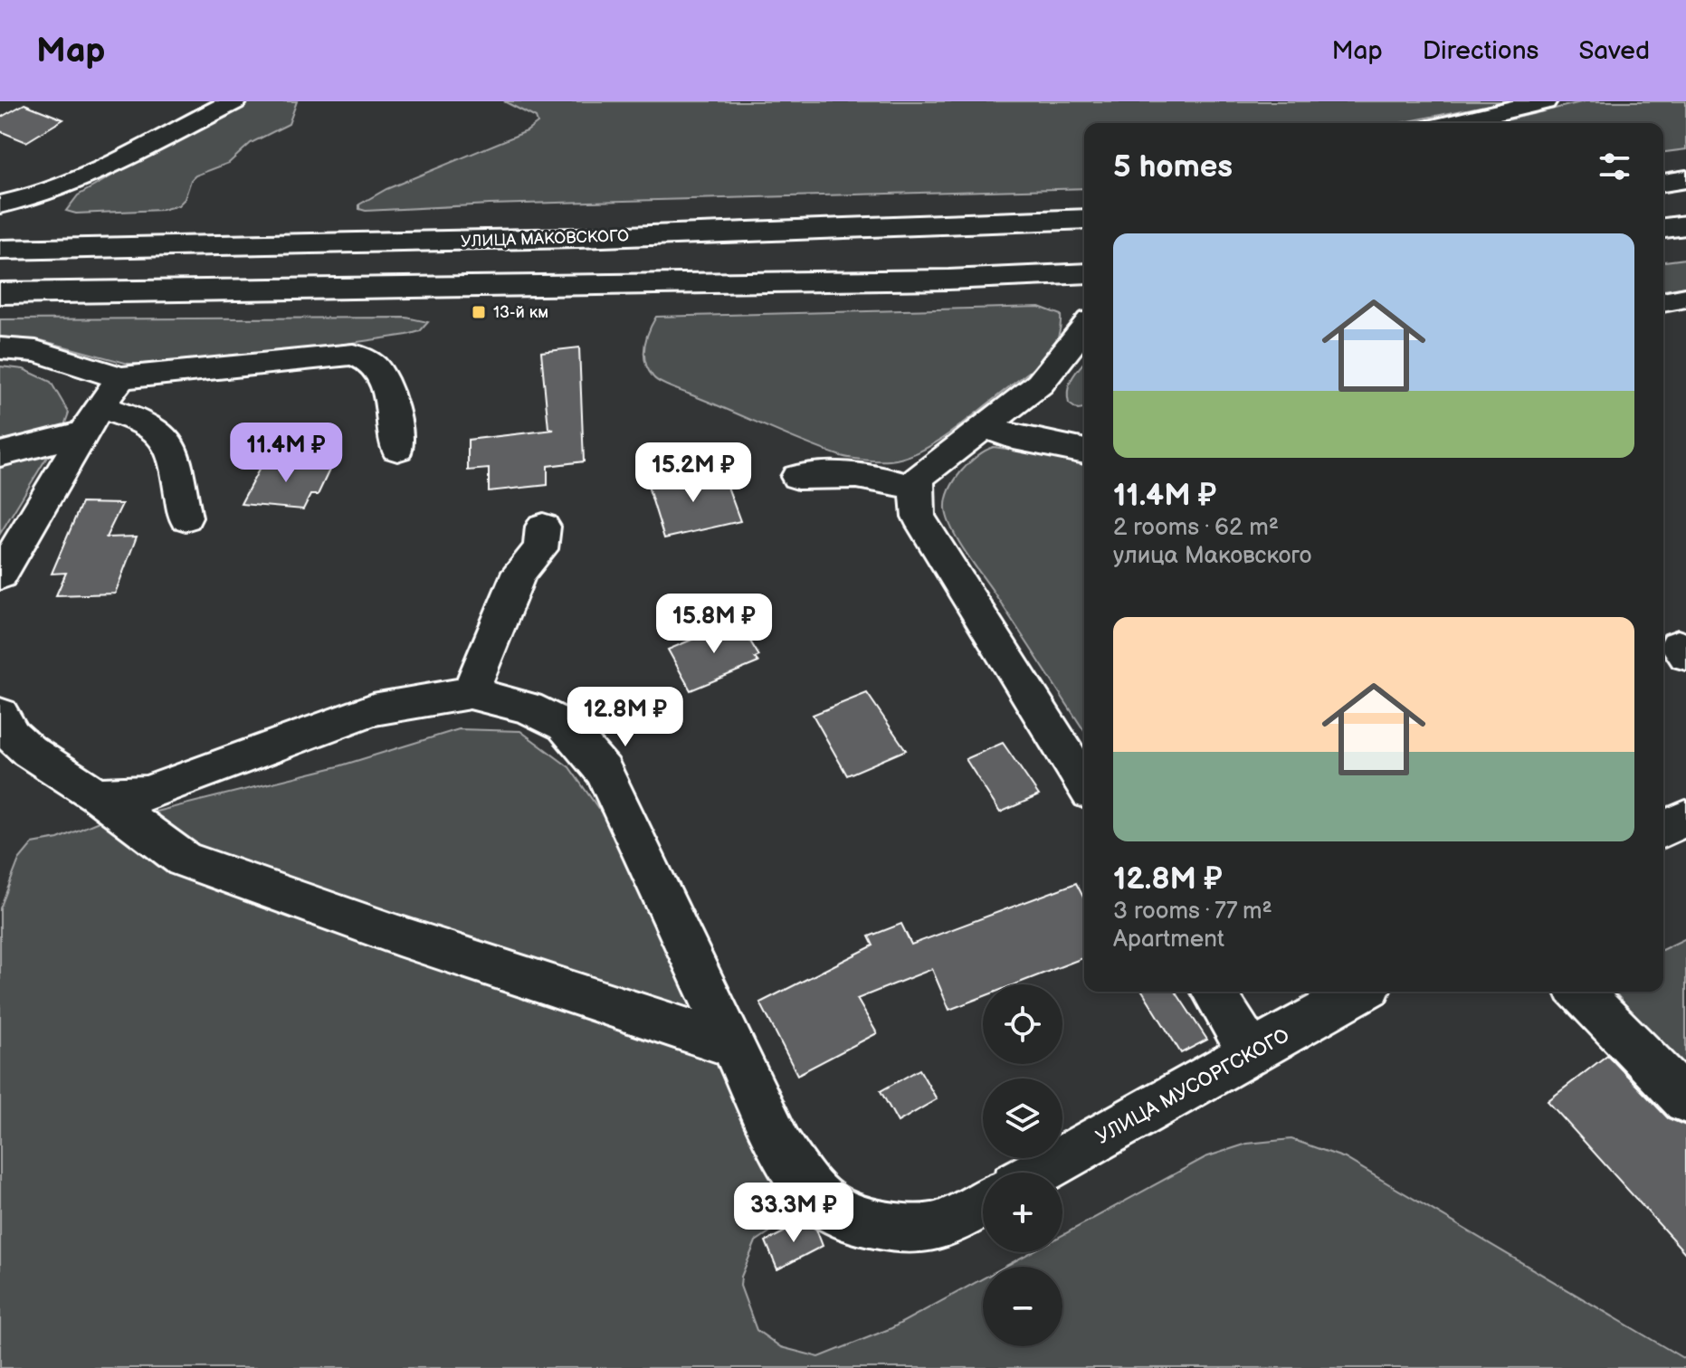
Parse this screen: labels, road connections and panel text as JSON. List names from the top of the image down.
{
  "streets": {
    "highway": ["УЛИЦА МАКОВСКОГО"],
    "street": ["УЛИЦА МУСОРГСКОГО"]
  },
  "places": {
    "transit": ["13-й км"]
  },
  "page": {
    "header": "Map",
    "nav": ["Map", "Directions", "Saved"],
    "heading": "5 homes",
    "list": [
      {
        "name": "11.4M ₽",
        "note": "2 rooms · 62 m² · улица Маковского"
      },
      {
        "name": "12.8M ₽",
        "note": "3 rooms · 77 m² · Apartment"
      }
    ],
    "price": [
      "11.4M ₽",
      "15.2M ₽",
      "15.8M ₽",
      "12.8M ₽",
      "33.3M ₽"
    ],
    "map_buttons": ["+", "−"]
  }
}
